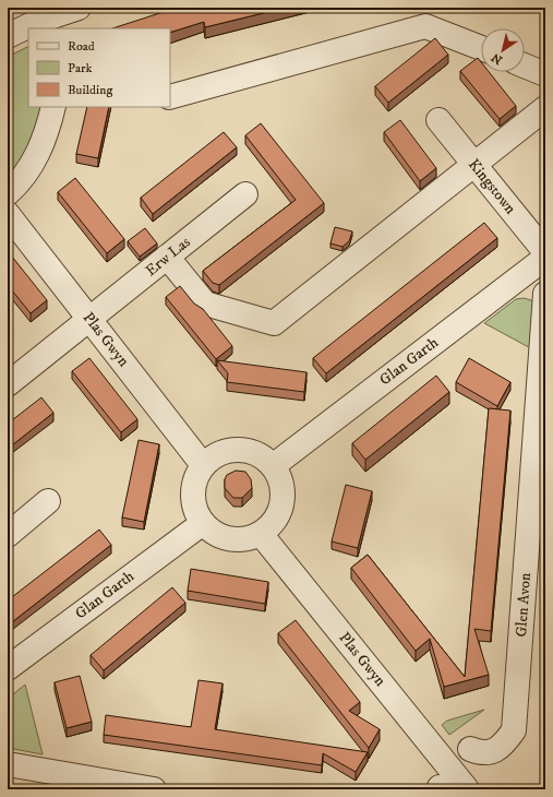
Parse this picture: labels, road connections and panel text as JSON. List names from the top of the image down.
{
  "streets": {
    "street": [
      "Kingstown",
      "Erw Las",
      "Plas Gwyn",
      "Glan Garth",
      "Glen Avon"
    ]
  },
  "crossings": [
    ["Erw Las", "Plas Gwyn"],
    ["Plas Gwyn", "Glan Garth"]
  ],
  "legend": ["Road", "Park", "Building"],
  "north": "bottom left"
}
